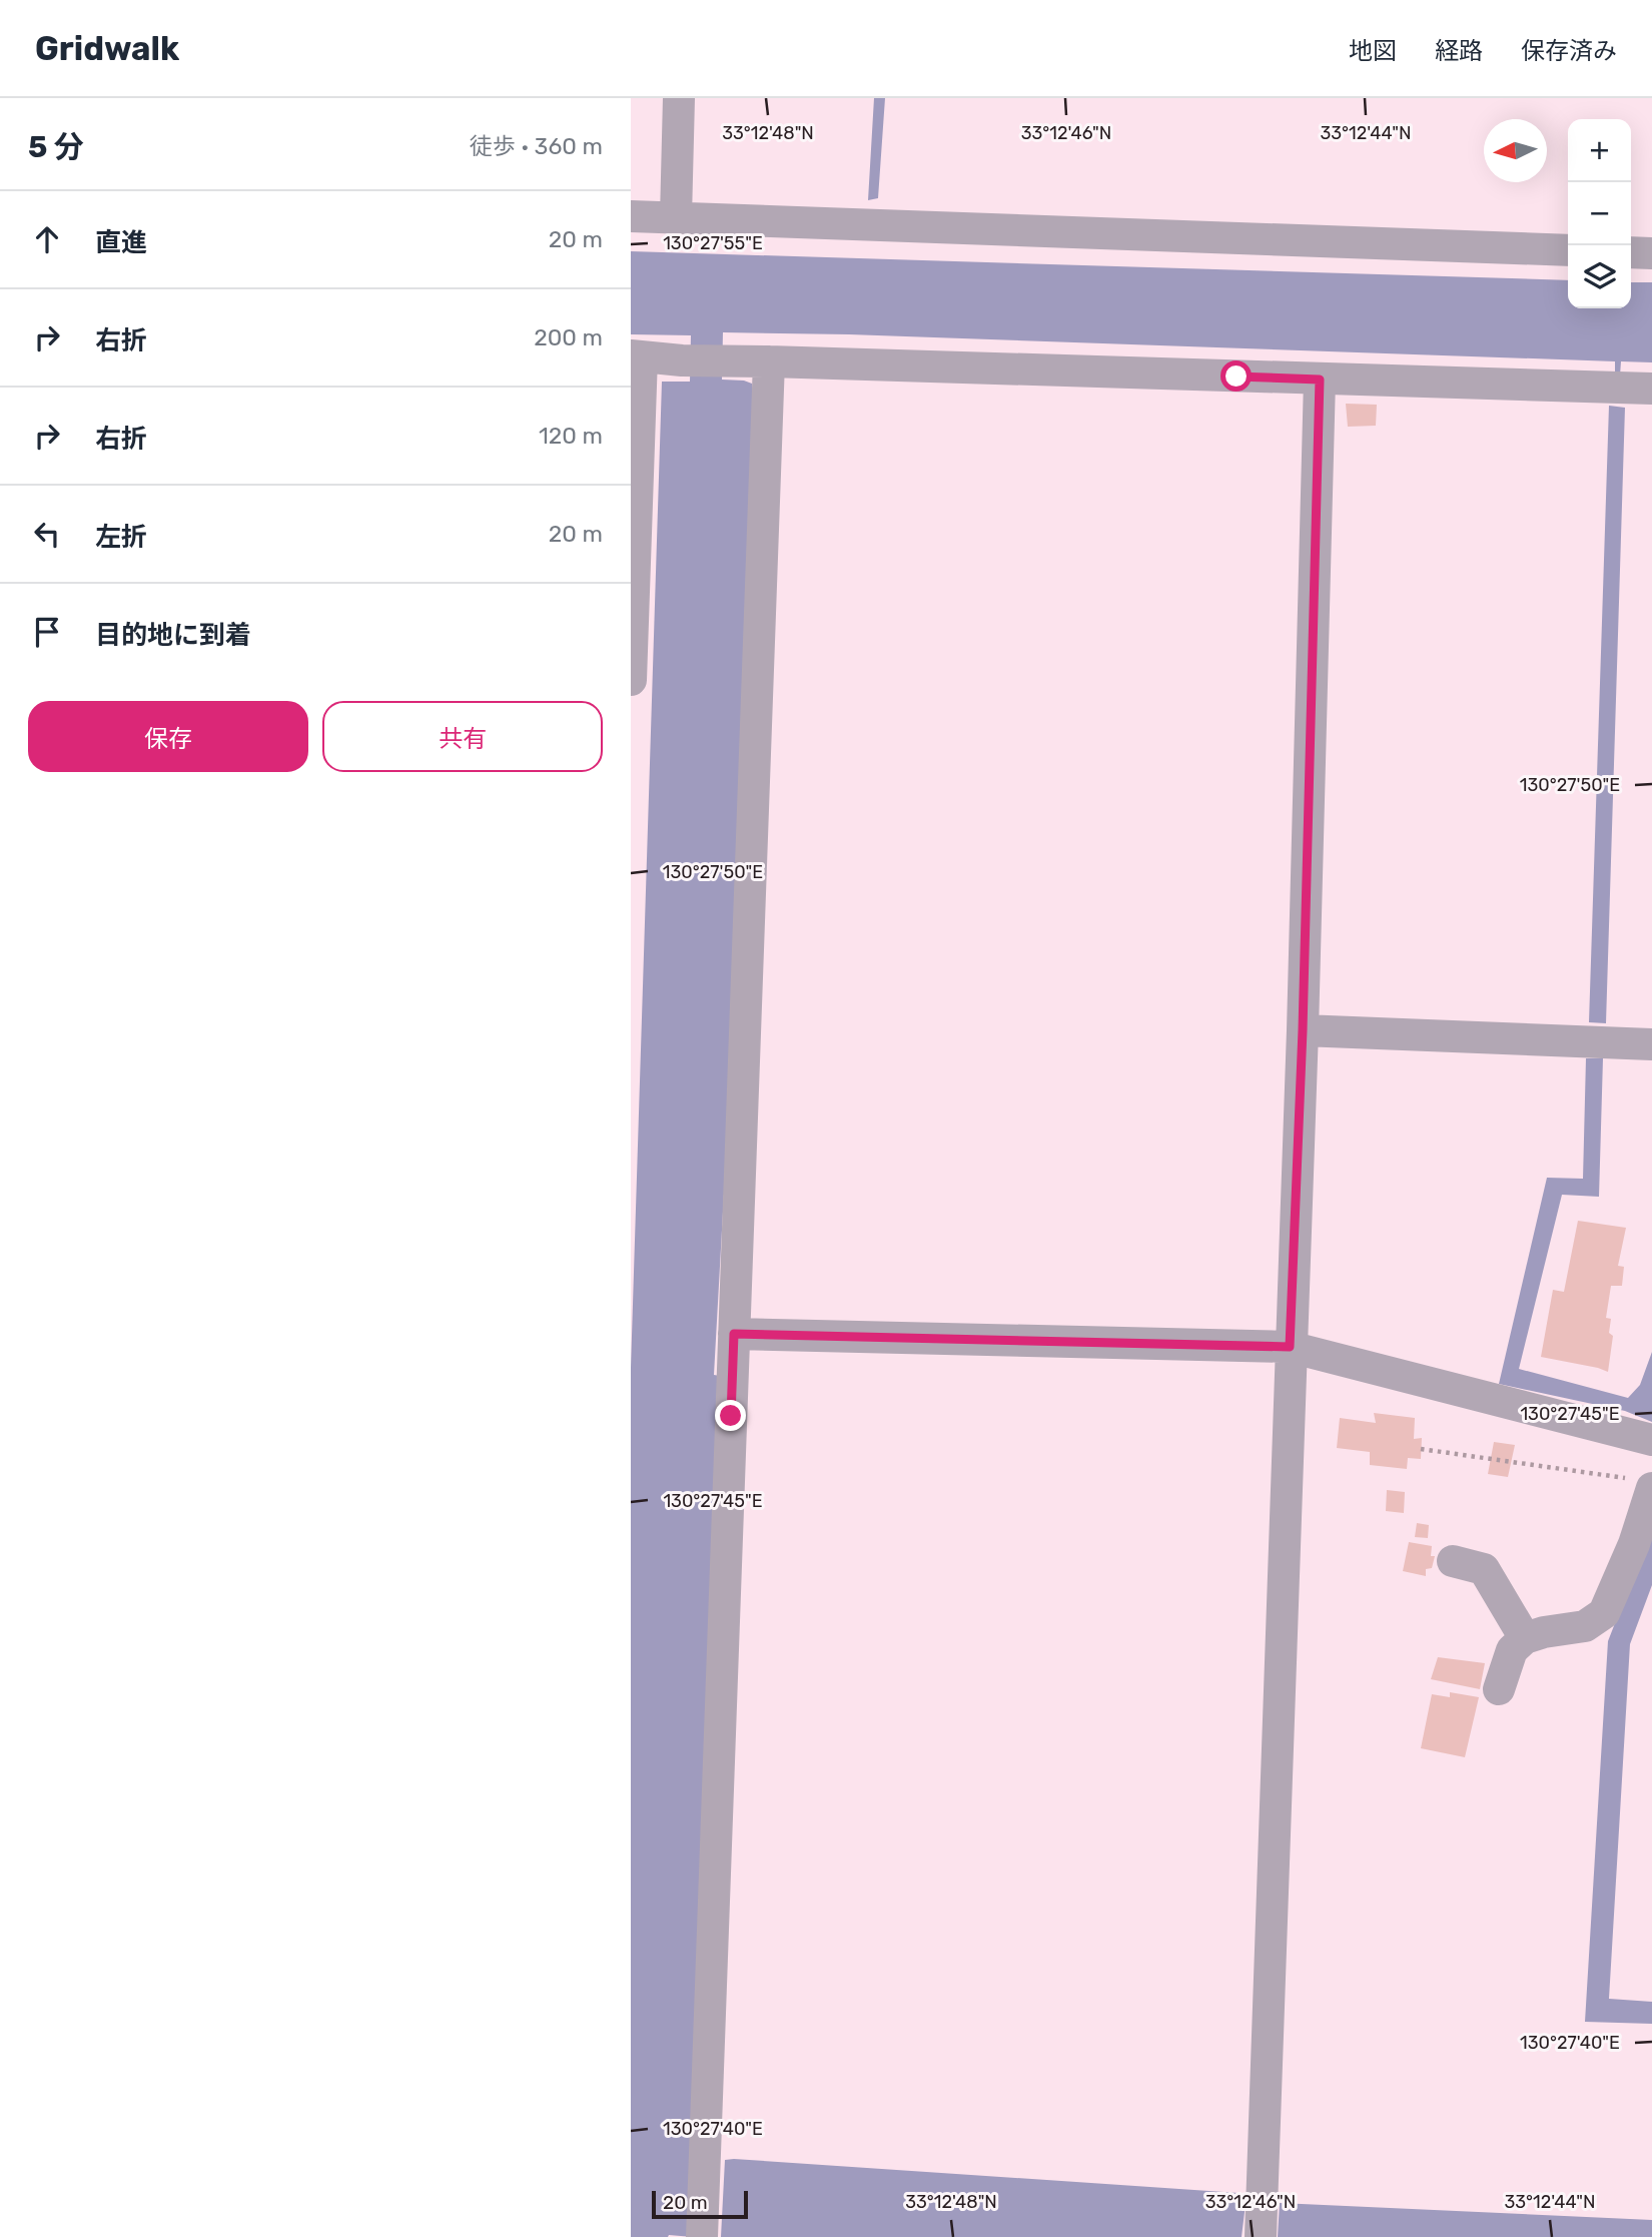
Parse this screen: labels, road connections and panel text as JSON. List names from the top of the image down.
{
  "scale_bar": "20 m",
  "north": "left",
  "page": {
    "header": "Gridwalk",
    "nav": ["地図", "経路", "保存済み"],
    "heading": ["5 分", "徒歩 · 360 m"],
    "map_buttons": ["+", "−"],
    "list": [
      ["直進", "20 m"],
      ["右折", "200 m"],
      ["右折", "120 m"],
      ["左折", "20 m"],
      "目的地に到着"
    ],
    "buttons": ["保存", "共有"],
    "scale": "20 m"
  },
  "coordinates": [
    "33°12'48\"N",
    "33°12'46\"N",
    "33°12'44\"N",
    "130°27'55\"E",
    "130°27'50\"E",
    "130°27'45\"E",
    "130°27'40\"E"
  ]
}
